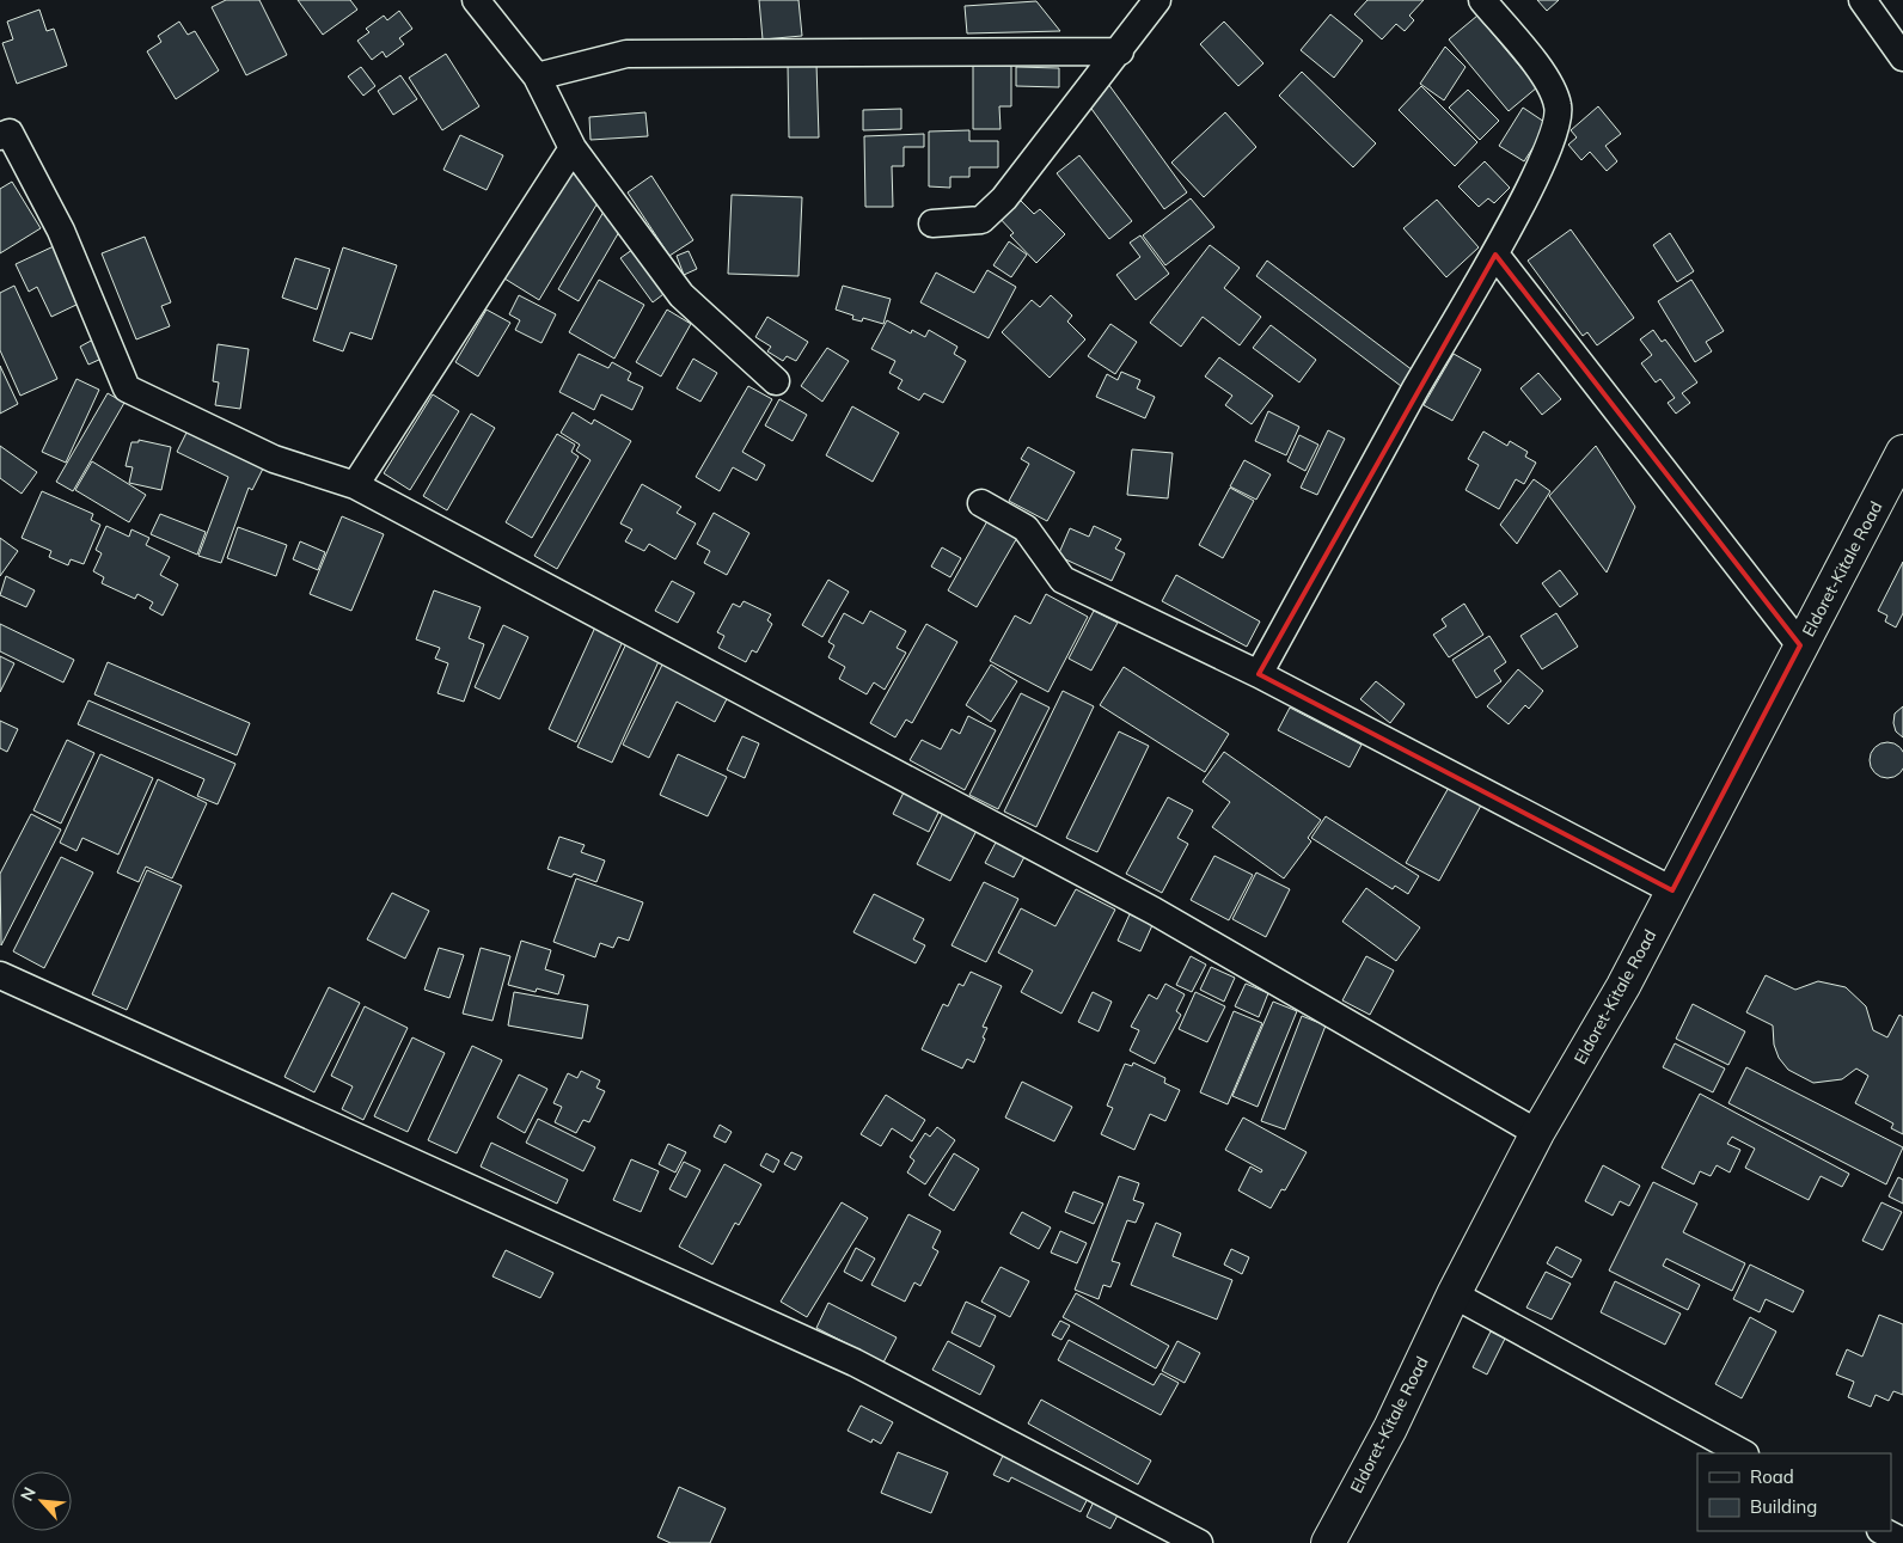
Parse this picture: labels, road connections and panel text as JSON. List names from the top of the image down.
{
  "streets": {
    "highway": ["Eldoret-Kitale Road"]
  },
  "legend": ["Road", "Building"],
  "north": "top left"
}
